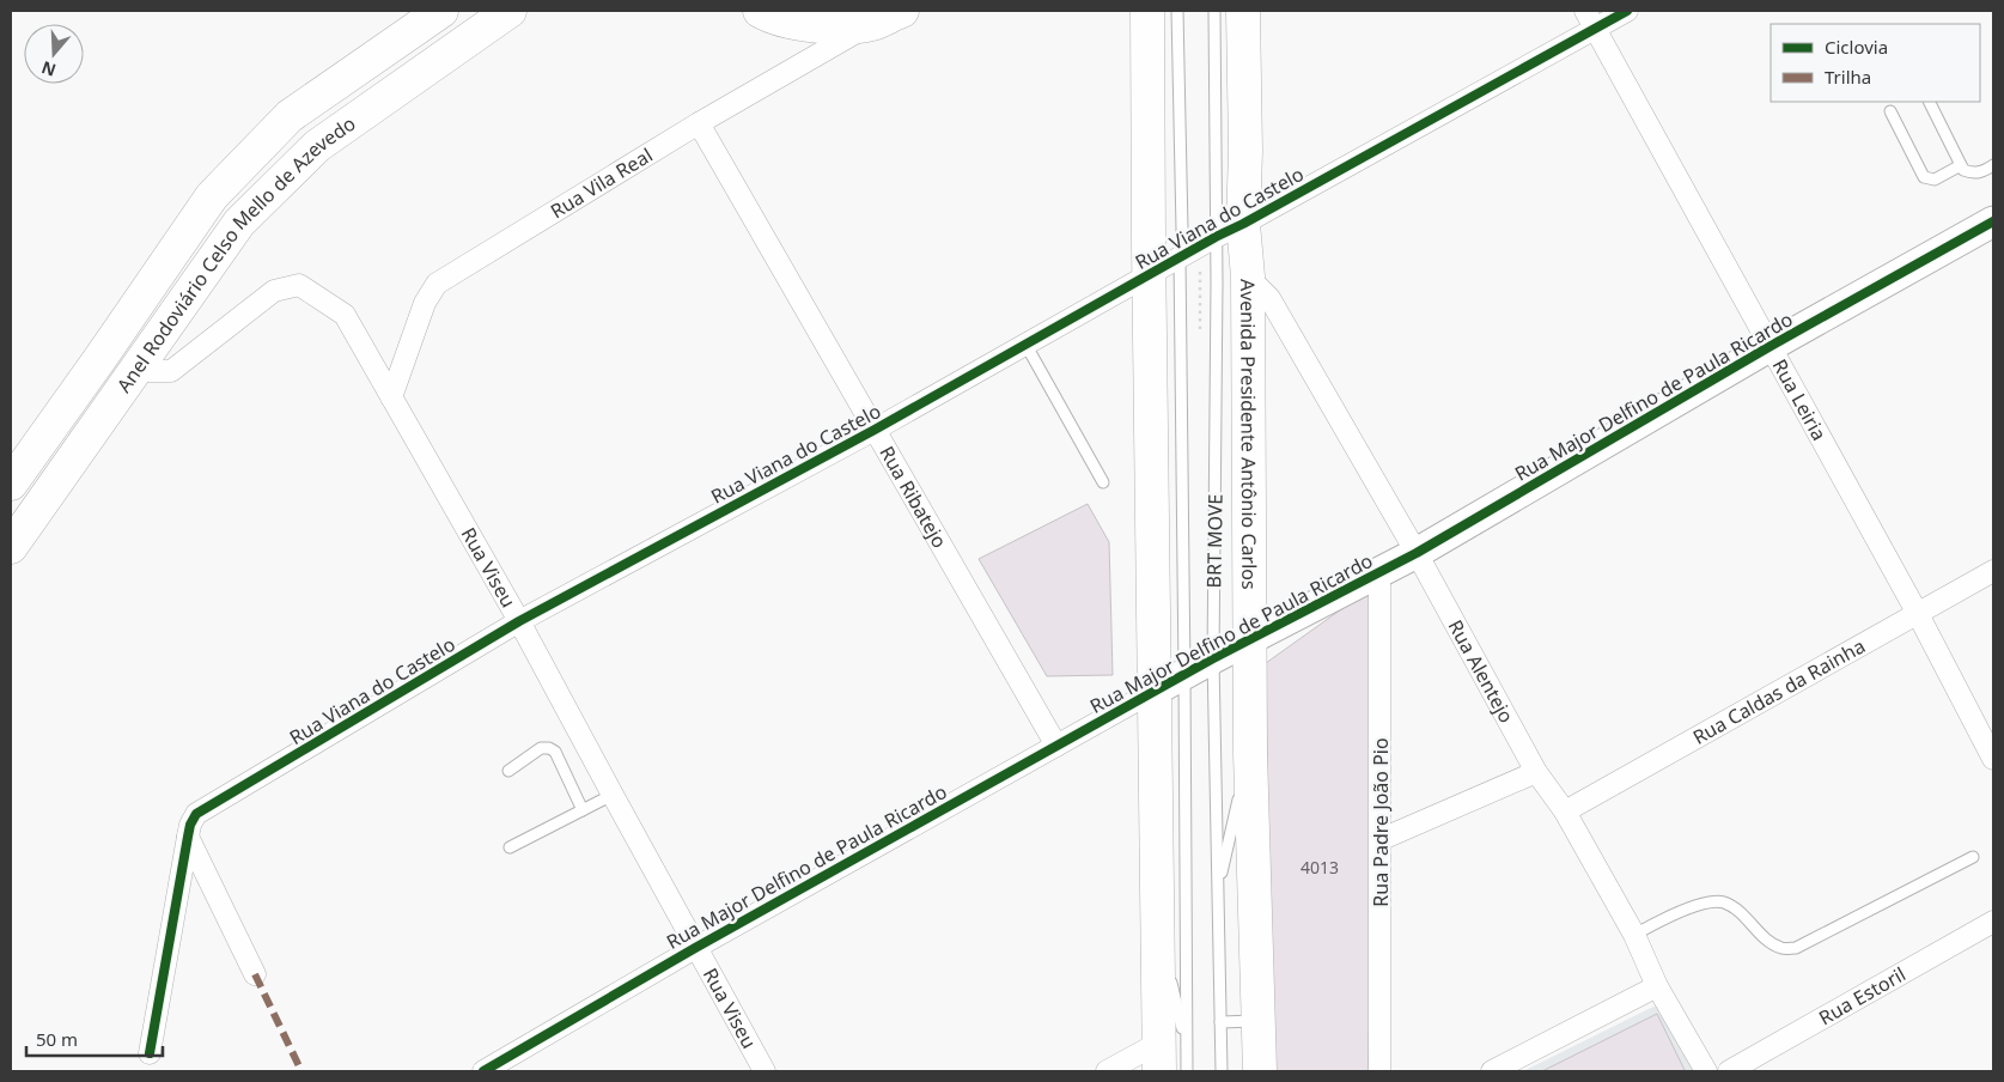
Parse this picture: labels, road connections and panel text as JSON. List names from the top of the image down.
{
  "streets": {
    "highway": ["Anel Rodoviário Celso Mello de Azevedo", "Avenida Presidente Antônio Carlos"],
    "street": [
      "Rua Vila Real",
      "Rua Viana do Castelo",
      "Rua Major Delfino de Paula Ricardo",
      "Rua Leiria",
      "Rua Ribatejo",
      "Rua Viseu",
      "Rua Alentejo",
      "Rua Caldas da Rainha",
      "Rua Padre João Pio",
      "Rua Estoril"
    ],
    "lane": ["BRT MOVE"]
  },
  "crossings": [
    ["Rua Vila Real", "Rua Ribatejo"],
    ["Rua Vila Real", "Rua Viseu"],
    ["Rua Viana do Castelo", "Rua Leiria"],
    ["Rua Viana do Castelo", "Avenida Presidente Antônio Carlos"],
    ["Rua Viana do Castelo", "Rua Ribatejo"],
    ["Rua Viana do Castelo", "BRT MOVE"],
    ["Rua Viana do Castelo", "Rua Viseu"],
    ["Anel Rodoviário Celso Mello de Azevedo", "Rua Viseu"],
    ["Rua Major Delfino de Paula Ricardo", "Rua Leiria"],
    ["Rua Major Delfino de Paula Ricardo", "Avenida Presidente Antônio Carlos"],
    ["Rua Major Delfino de Paula Ricardo", "Rua Ribatejo"],
    ["Rua Major Delfino de Paula Ricardo", "BRT MOVE"],
    ["Rua Major Delfino de Paula Ricardo", "Rua Viseu"],
    ["Rua Major Delfino de Paula Ricardo", "Rua Alentejo"],
    ["Rua Major Delfino de Paula Ricardo", "Rua Padre João Pio"],
    ["Rua Leiria", "Rua Caldas da Rainha"],
    ["Avenida Presidente Antônio Carlos", "BRT MOVE"],
    ["Avenida Presidente Antônio Carlos", "Rua Alentejo"],
    ["Rua Alentejo", "Rua Caldas da Rainha"]
  ],
  "house_numbers": ["4013"],
  "legend": ["Ciclovia", "Trilha"],
  "scale_bar": "50 m",
  "north": "bottom"
}
